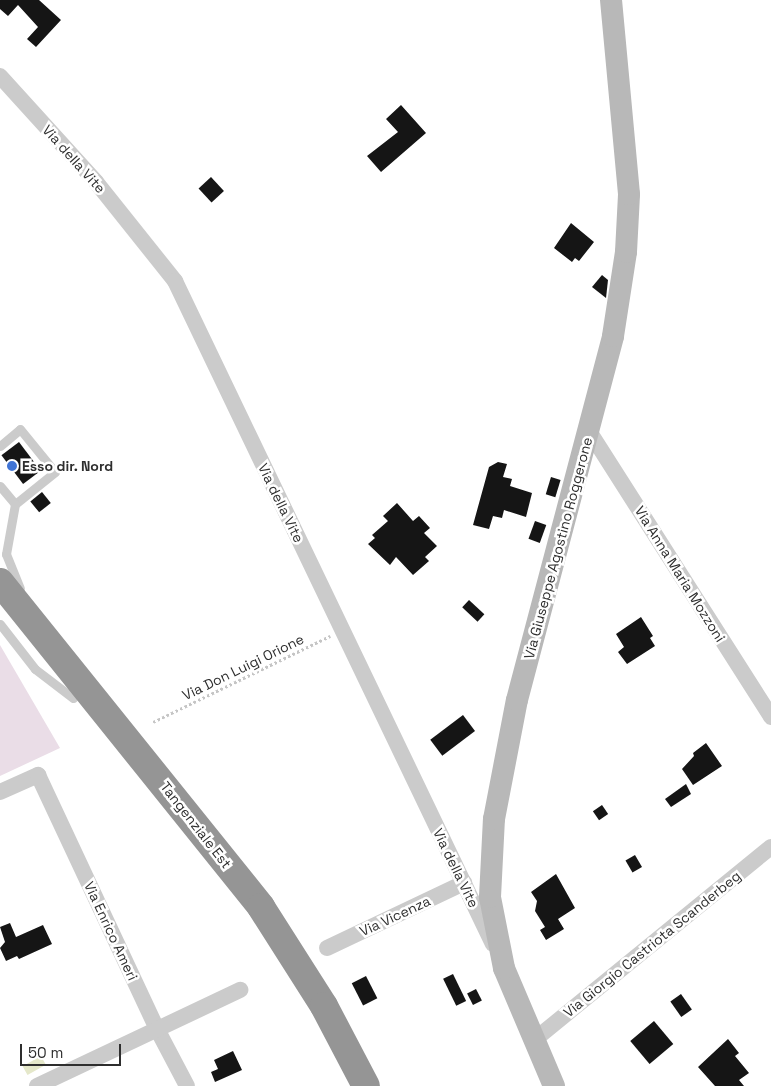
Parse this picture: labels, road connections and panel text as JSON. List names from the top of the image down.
{
  "streets": {
    "highway": ["Tangenziale Est"],
    "street": [
      "Via della Vite",
      "Via Giuseppe Agostino Roggerone",
      "Via Anna Maria Mozzoni",
      "Via Vicenza",
      "Via Enrico Ameri",
      "Via Giorgio Castriota Scanderbeg"
    ],
    "path": ["Via Don Luigi Orione"]
  },
  "crossings": [
    ["Via della Vite", "Via Giuseppe Agostino Roggerone"],
    ["Via della Vite", "Via Don Luigi Orione"],
    ["Via della Vite", "Via Vicenza"],
    ["Via Giuseppe Agostino Roggerone", "Via Anna Maria Mozzoni"],
    ["Via Giuseppe Agostino Roggerone", "Via Giorgio Castriota Scanderbeg"]
  ],
  "places": ["Esso dir. Nord"],
  "scale_bar": "50 m"
}
